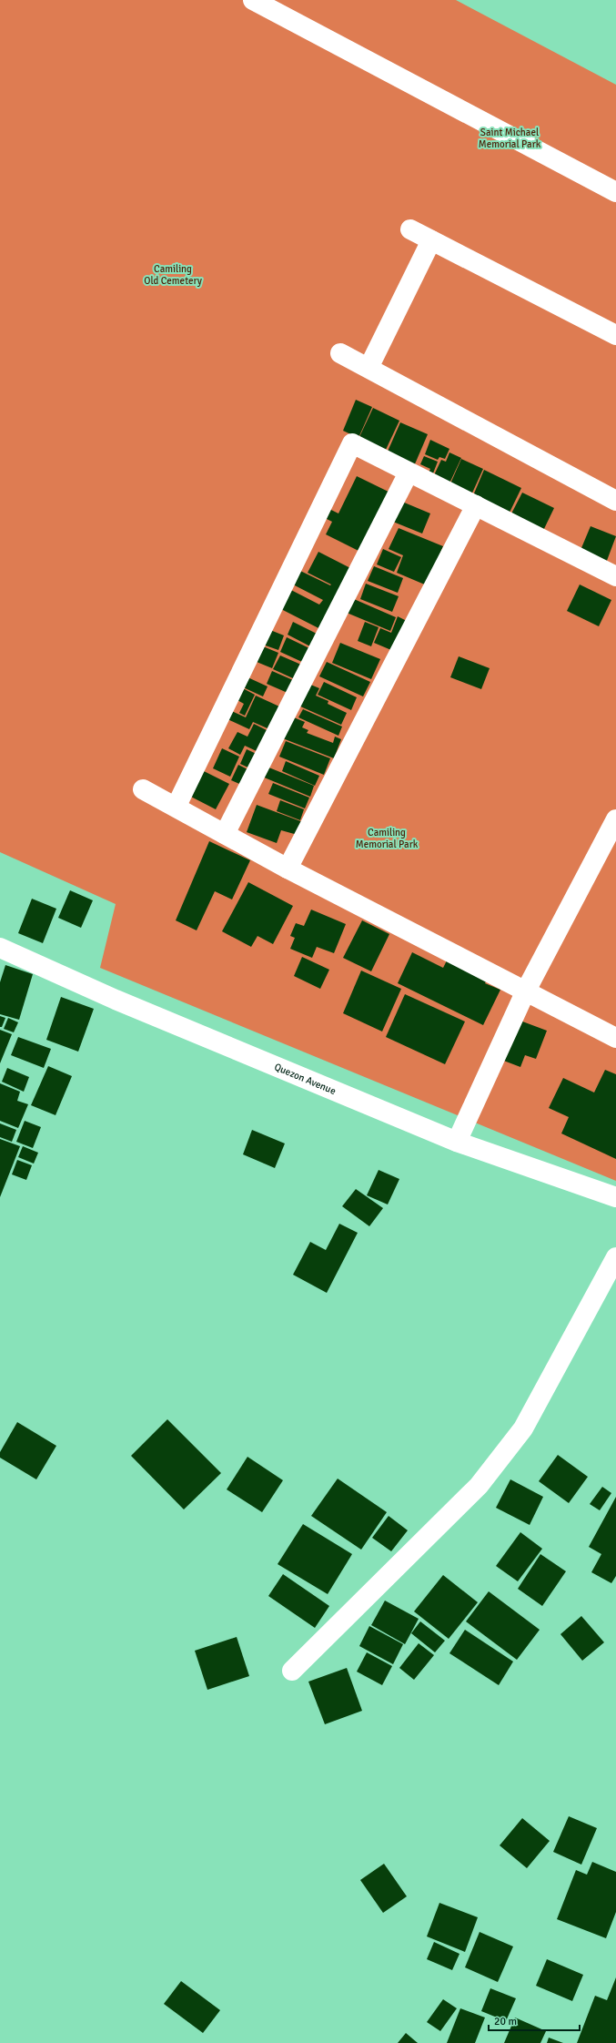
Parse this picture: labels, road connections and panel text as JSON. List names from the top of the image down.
{
  "streets": {
    "street": ["Quezon Avenue"]
  },
  "parks": ["Saint Michael Memorial Park", "Camiling Old Cemetery", "Camiling Memorial Park"],
  "scale_bar": "20 m"
}
